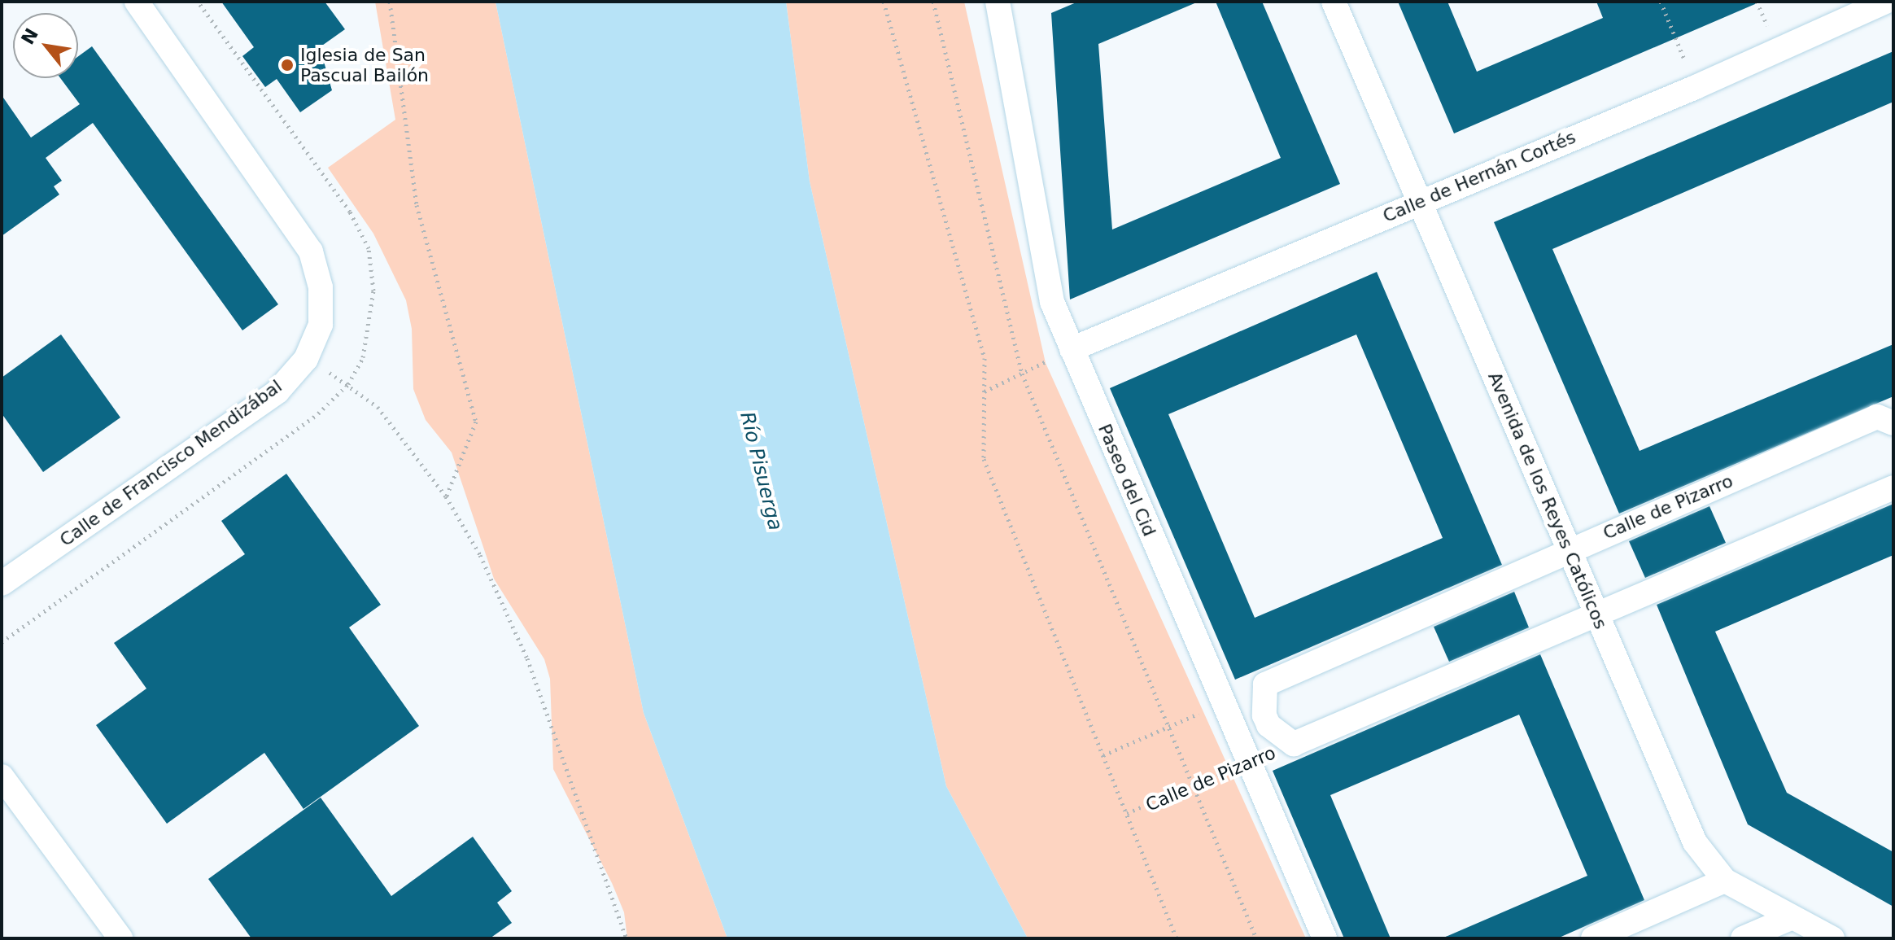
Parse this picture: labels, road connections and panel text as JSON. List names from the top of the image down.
{
  "streets": {
    "street": [
      "Calle de Hernán Cortés",
      "Calle de Francisco Mendizábal",
      "Paseo del Cid",
      "Avenida de los Reyes Católicos",
      "Calle de Pizarro"
    ]
  },
  "crossings": [
    ["Calle de Hernán Cortés", "Paseo del Cid"],
    ["Calle de Hernán Cortés", "Avenida de los Reyes Católicos"],
    ["Paseo del Cid", "Calle de Pizarro"],
    ["Avenida de los Reyes Católicos", "Calle de Pizarro"]
  ],
  "water": ["Río Pisuerga"],
  "places": ["Iglesia de San Pascual Bailón"],
  "north": "top left"
}
